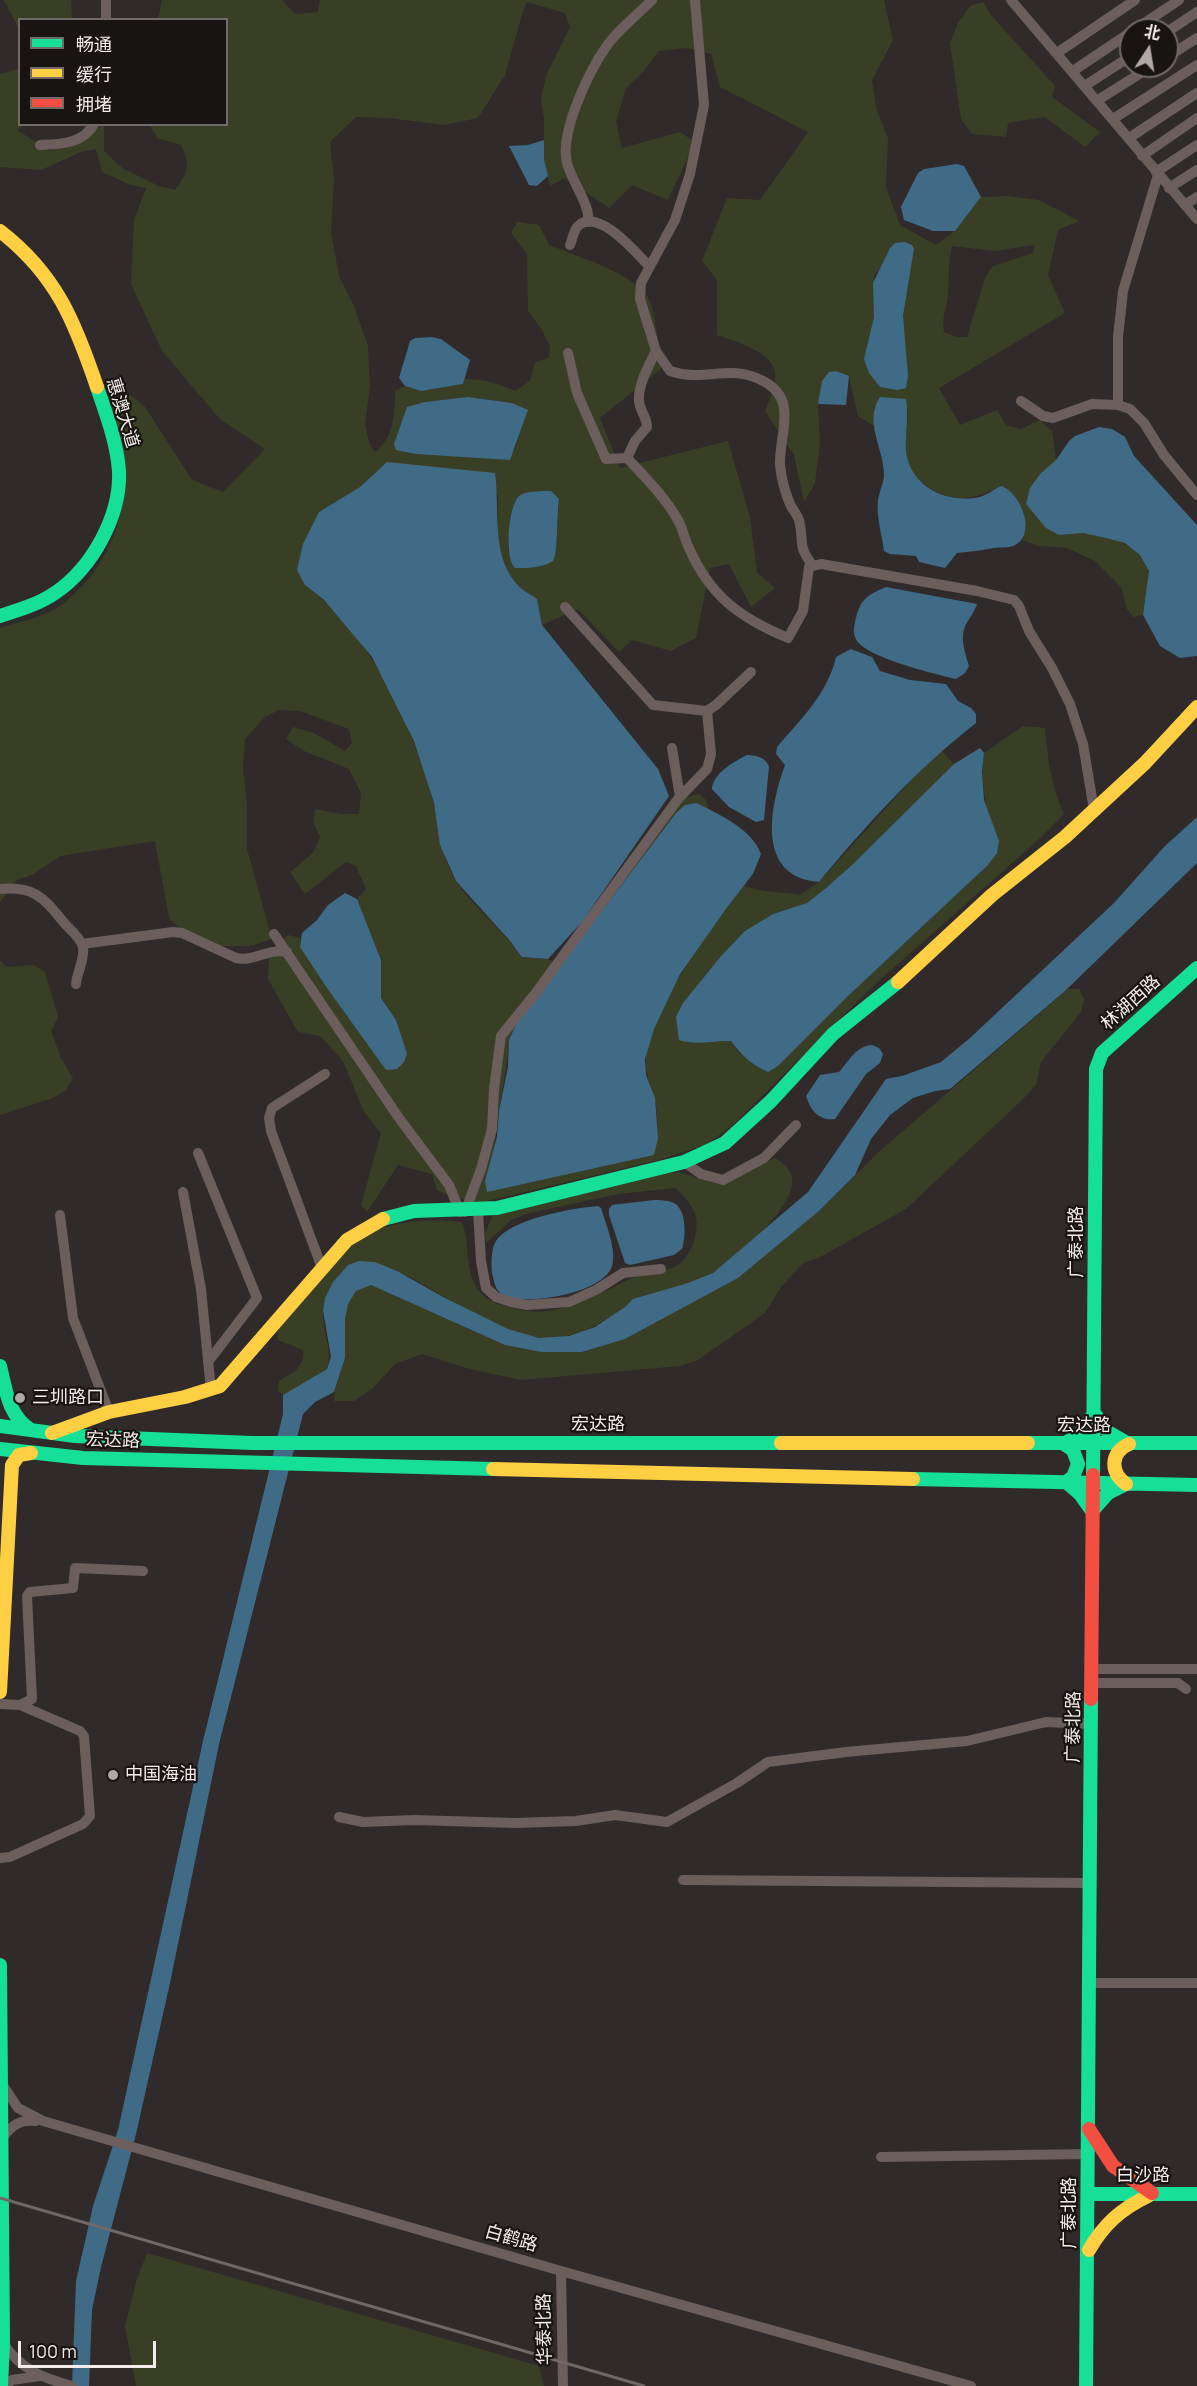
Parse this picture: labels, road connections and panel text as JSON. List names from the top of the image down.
{
  "streets": {
    "street": [
      "惠澳大道",
      "林湖西路",
      "广泰北路",
      "宏达路",
      "白沙路",
      "白鹤路",
      "华泰北路"
    ]
  },
  "crossings": [
    ["林湖西路", "广泰北路"],
    ["广泰北路", "宏达路"],
    ["广泰北路", "白沙路"],
    ["白鹤路", "华泰北路"]
  ],
  "places": ["三圳路口", "中国海油"],
  "legend": ["畅通", "缓行", "拥堵"],
  "scale_bar": "100 m",
  "north": "top"
}
